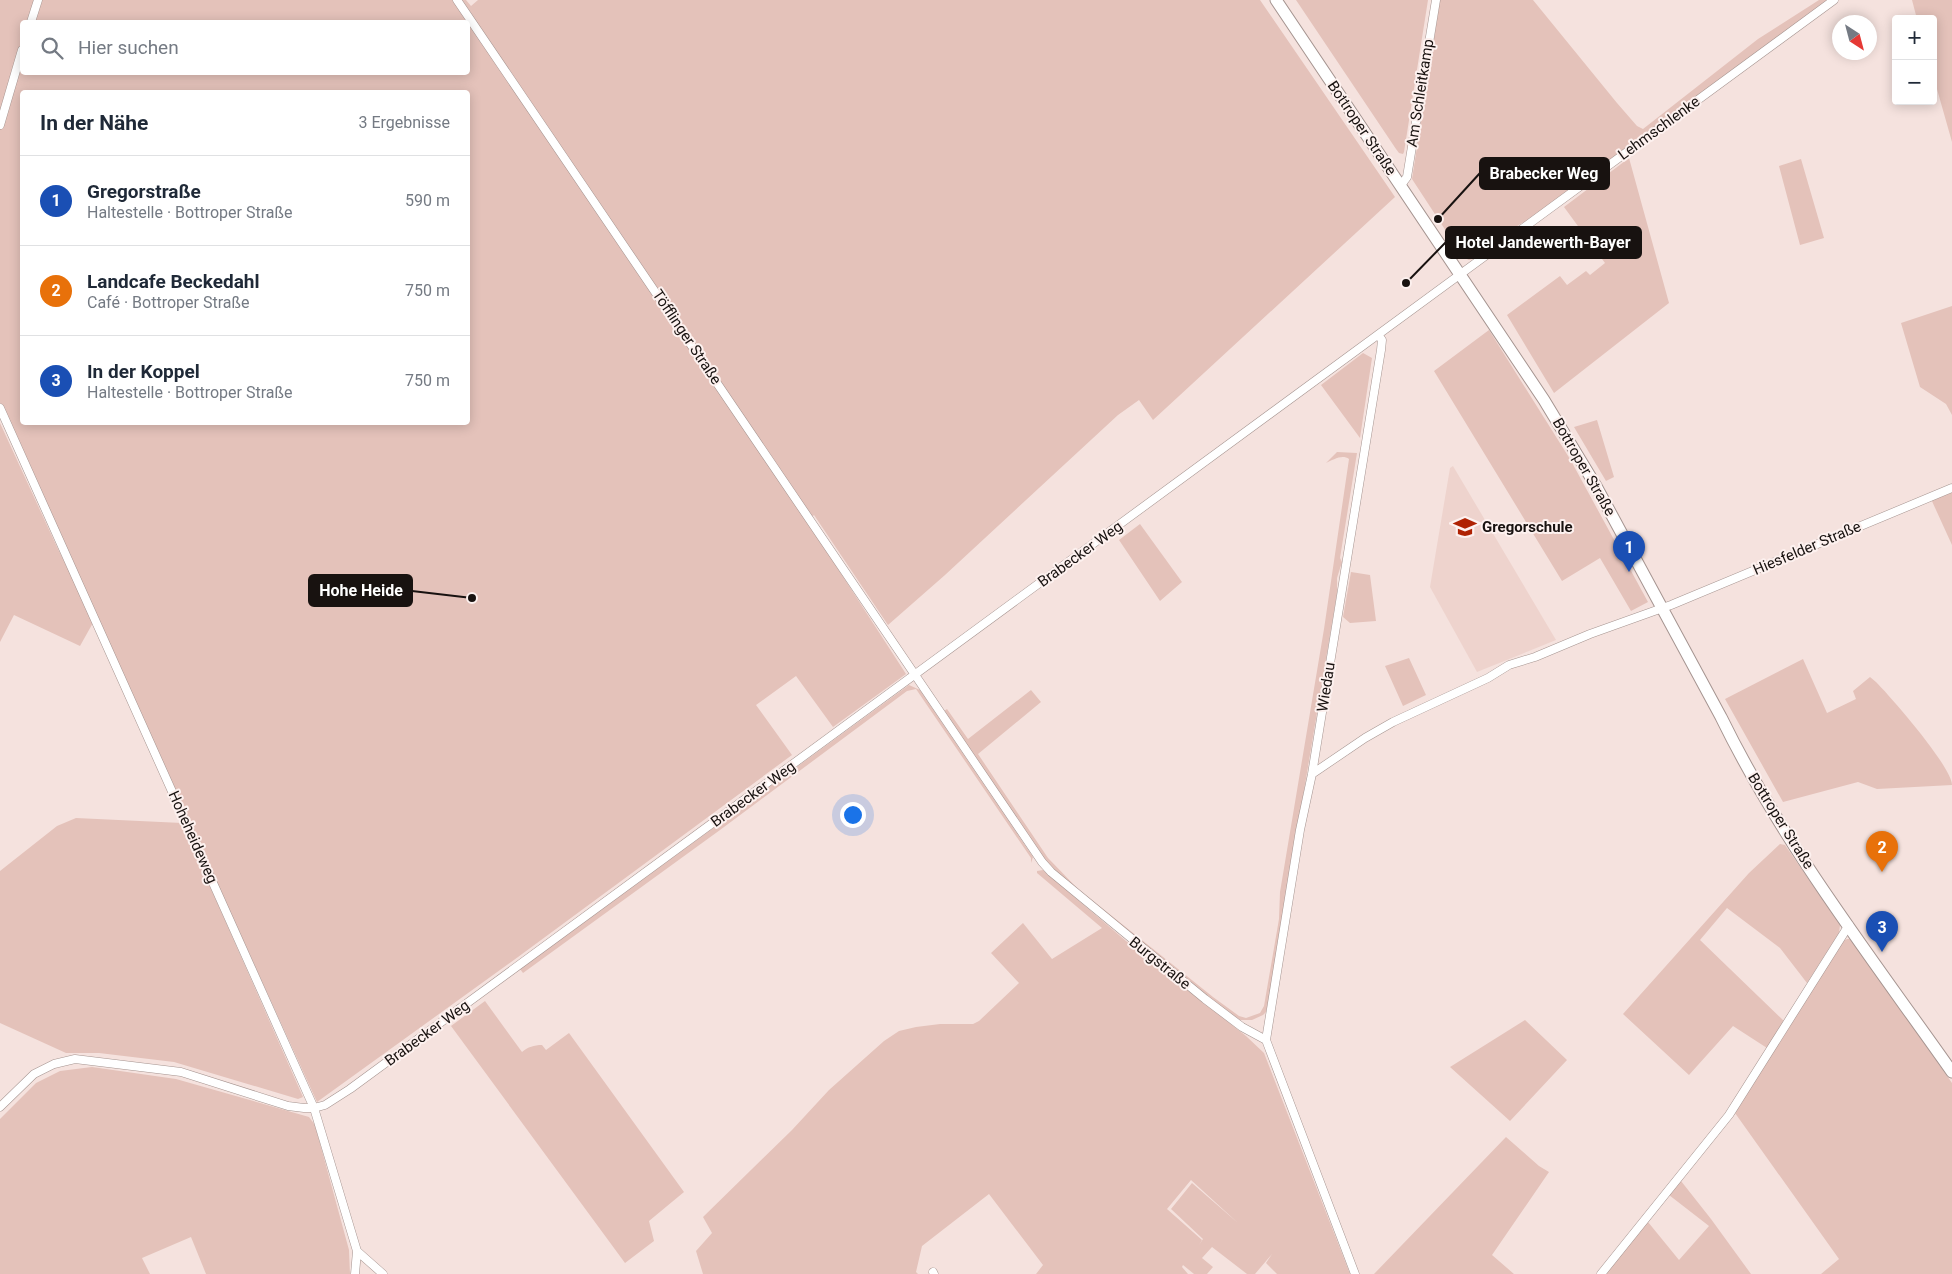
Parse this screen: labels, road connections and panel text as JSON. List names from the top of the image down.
{
  "streets": {
    "main road": ["Bottroper Straße"],
    "street": [
      "Am Schleitkamp",
      "Lehmschlenke",
      "Töfflinger Straße",
      "Hiesfelder Straße",
      "Brabecker Weg",
      "Wiedau",
      "Hoheheideweg",
      "Burgstraße"
    ]
  },
  "crossings": [
    ["Am Schleitkamp", "Bottroper Straße"],
    ["Bottroper Straße", "Lehmschlenke"],
    ["Bottroper Straße", "Hiesfelder Straße"],
    ["Bottroper Straße", "Brabecker Weg"],
    ["Lehmschlenke", "Brabecker Weg"],
    ["Töfflinger Straße", "Brabecker Weg"],
    ["Töfflinger Straße", "Burgstraße"],
    ["Hiesfelder Straße", "Wiedau"],
    ["Brabecker Weg", "Wiedau"],
    ["Brabecker Weg", "Hoheheideweg"],
    ["Brabecker Weg", "Burgstraße"],
    ["Wiedau", "Burgstraße"]
  ],
  "places": {
    "other": ["Brabecker Weg", "Hotel Jandewerth-Bayer", "Hohe Heide"],
    "school or university": ["Gregorschule"]
  },
  "north": "bottom right",
  "page": {
    "map_buttons": ["+", "−"],
    "search": "Hier suchen",
    "heading": ["In der Nähe", "3 Ergebnisse"],
    "list": [
      {
        "mark": "1",
        "name": "Gregorstraße",
        "note": "Haltestelle · Bottroper Straße",
        "value": "590 m"
      },
      {
        "mark": "2",
        "name": "Landcafe Beckedahl",
        "note": "Café · Bottroper Straße",
        "value": "750 m"
      },
      {
        "mark": "3",
        "name": "In der Koppel",
        "note": "Haltestelle · Bottroper Straße",
        "value": "750 m"
      }
    ],
    "pins": ["1", "2", "3"]
  }
}
